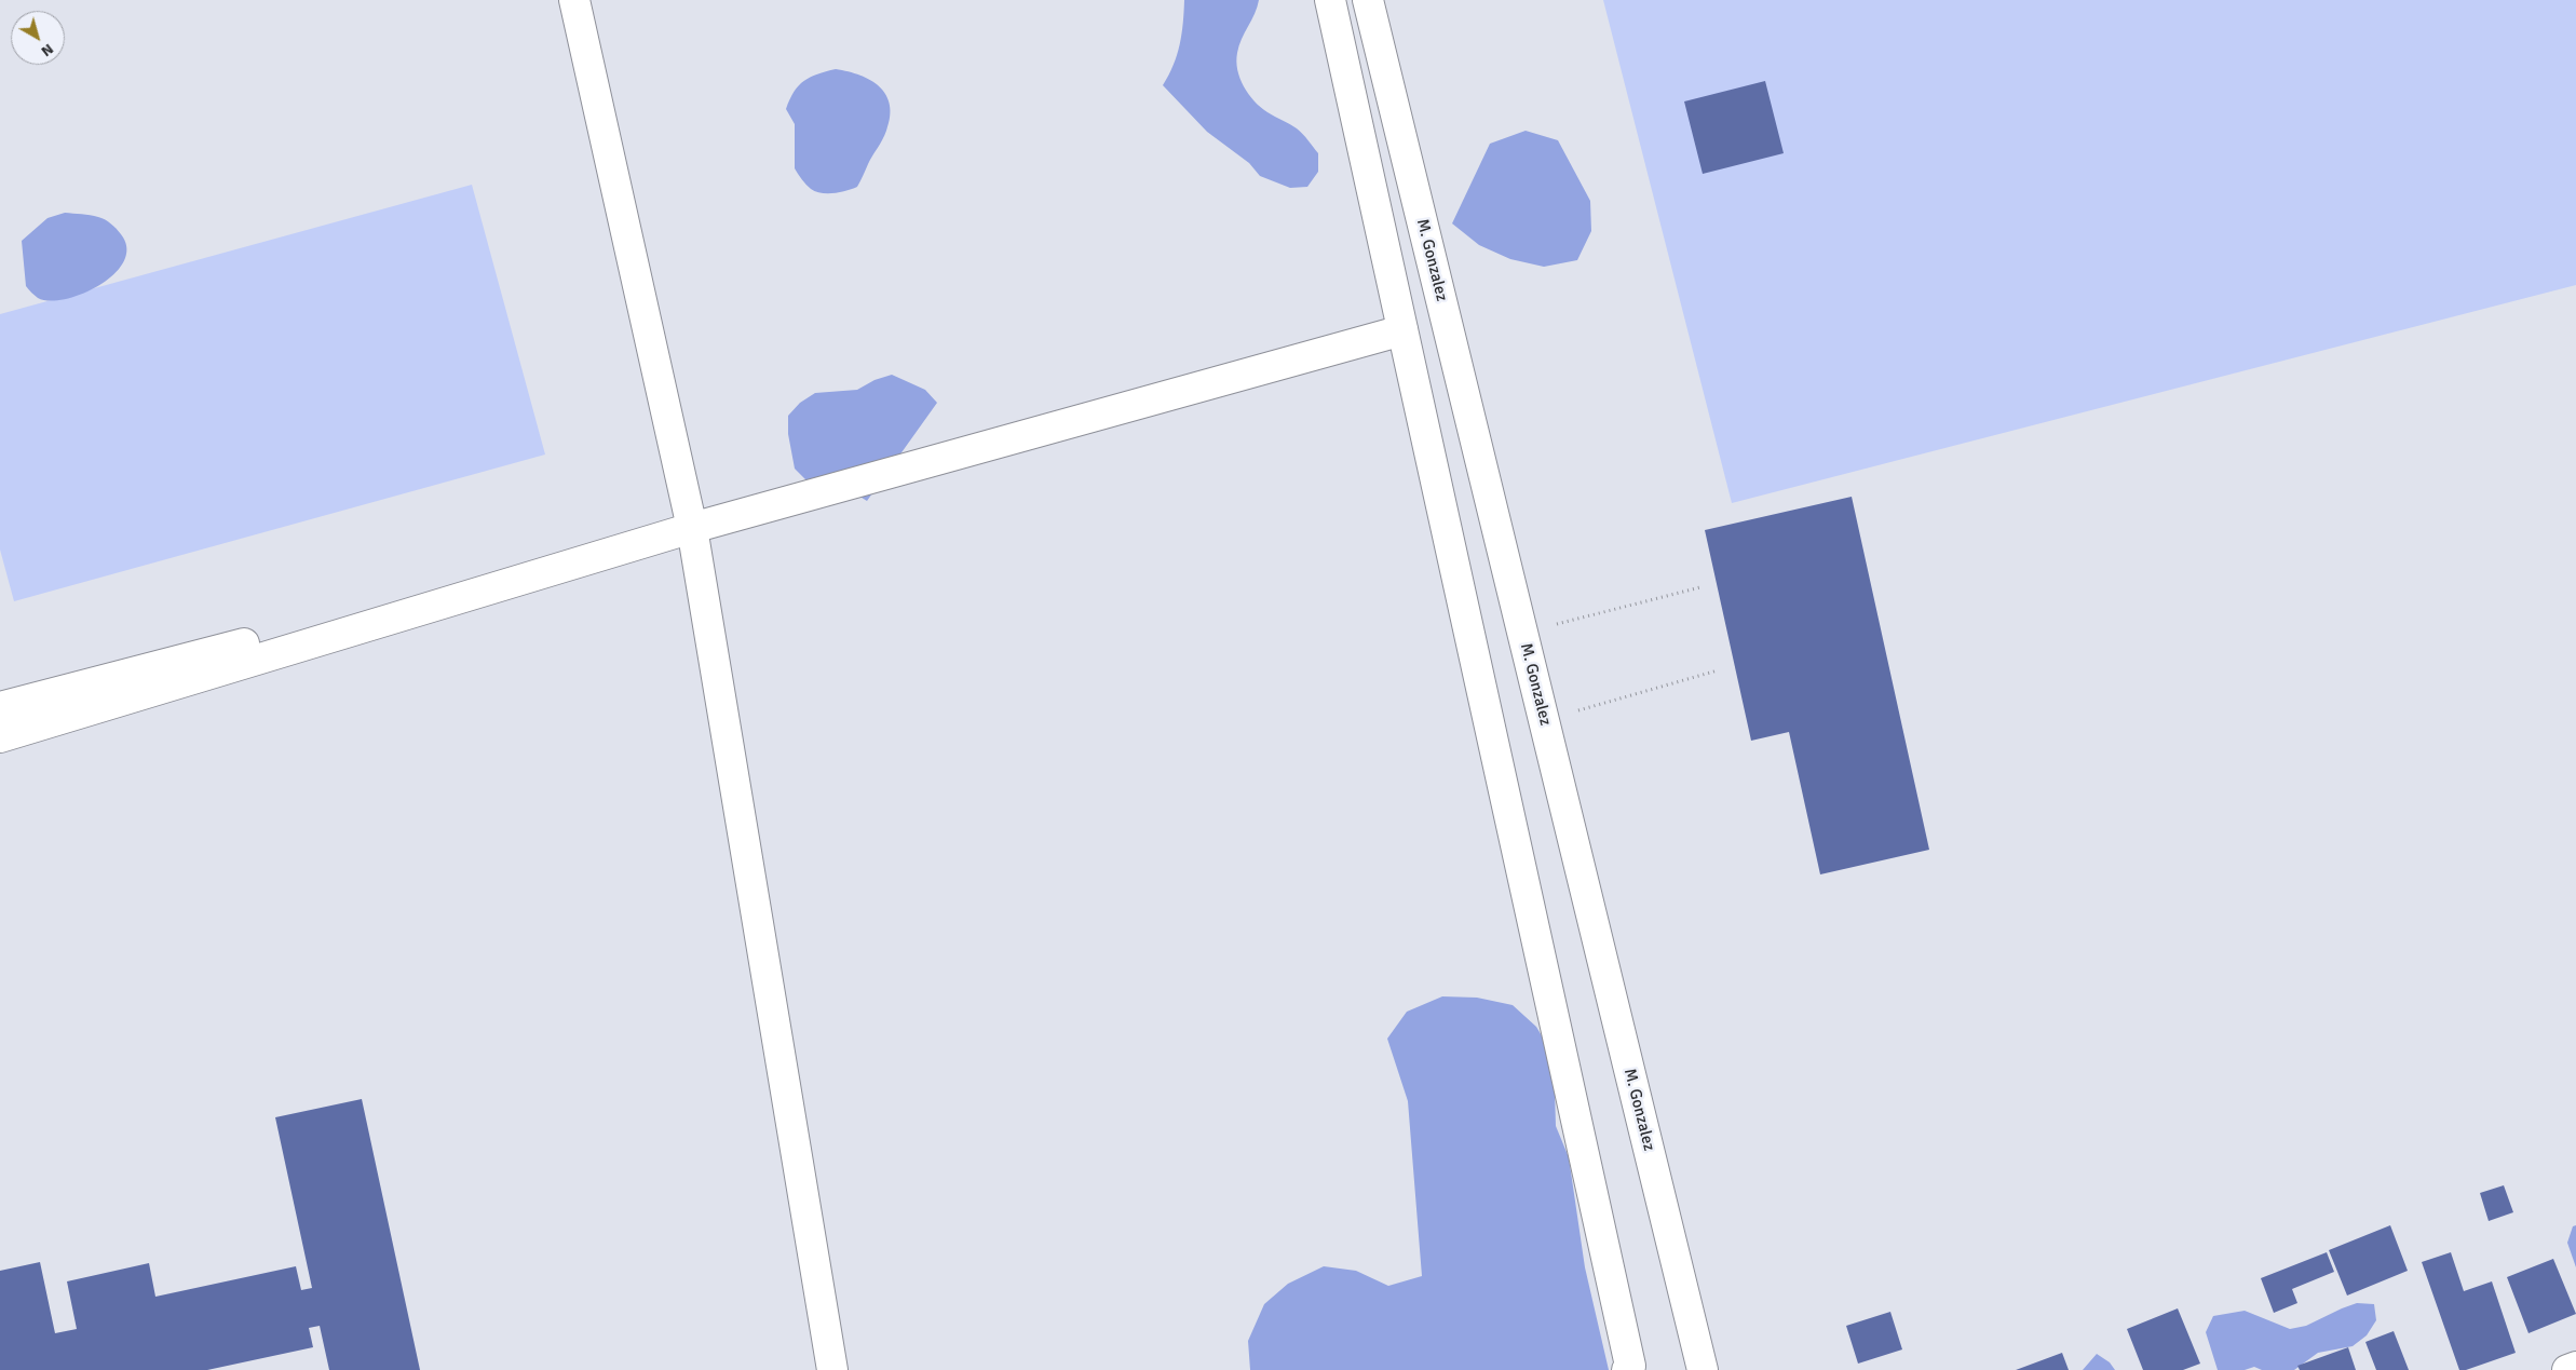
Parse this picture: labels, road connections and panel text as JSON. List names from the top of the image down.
{
  "streets": {
    "street": ["M. Gonzalez"]
  },
  "north": "bottom right"
}
